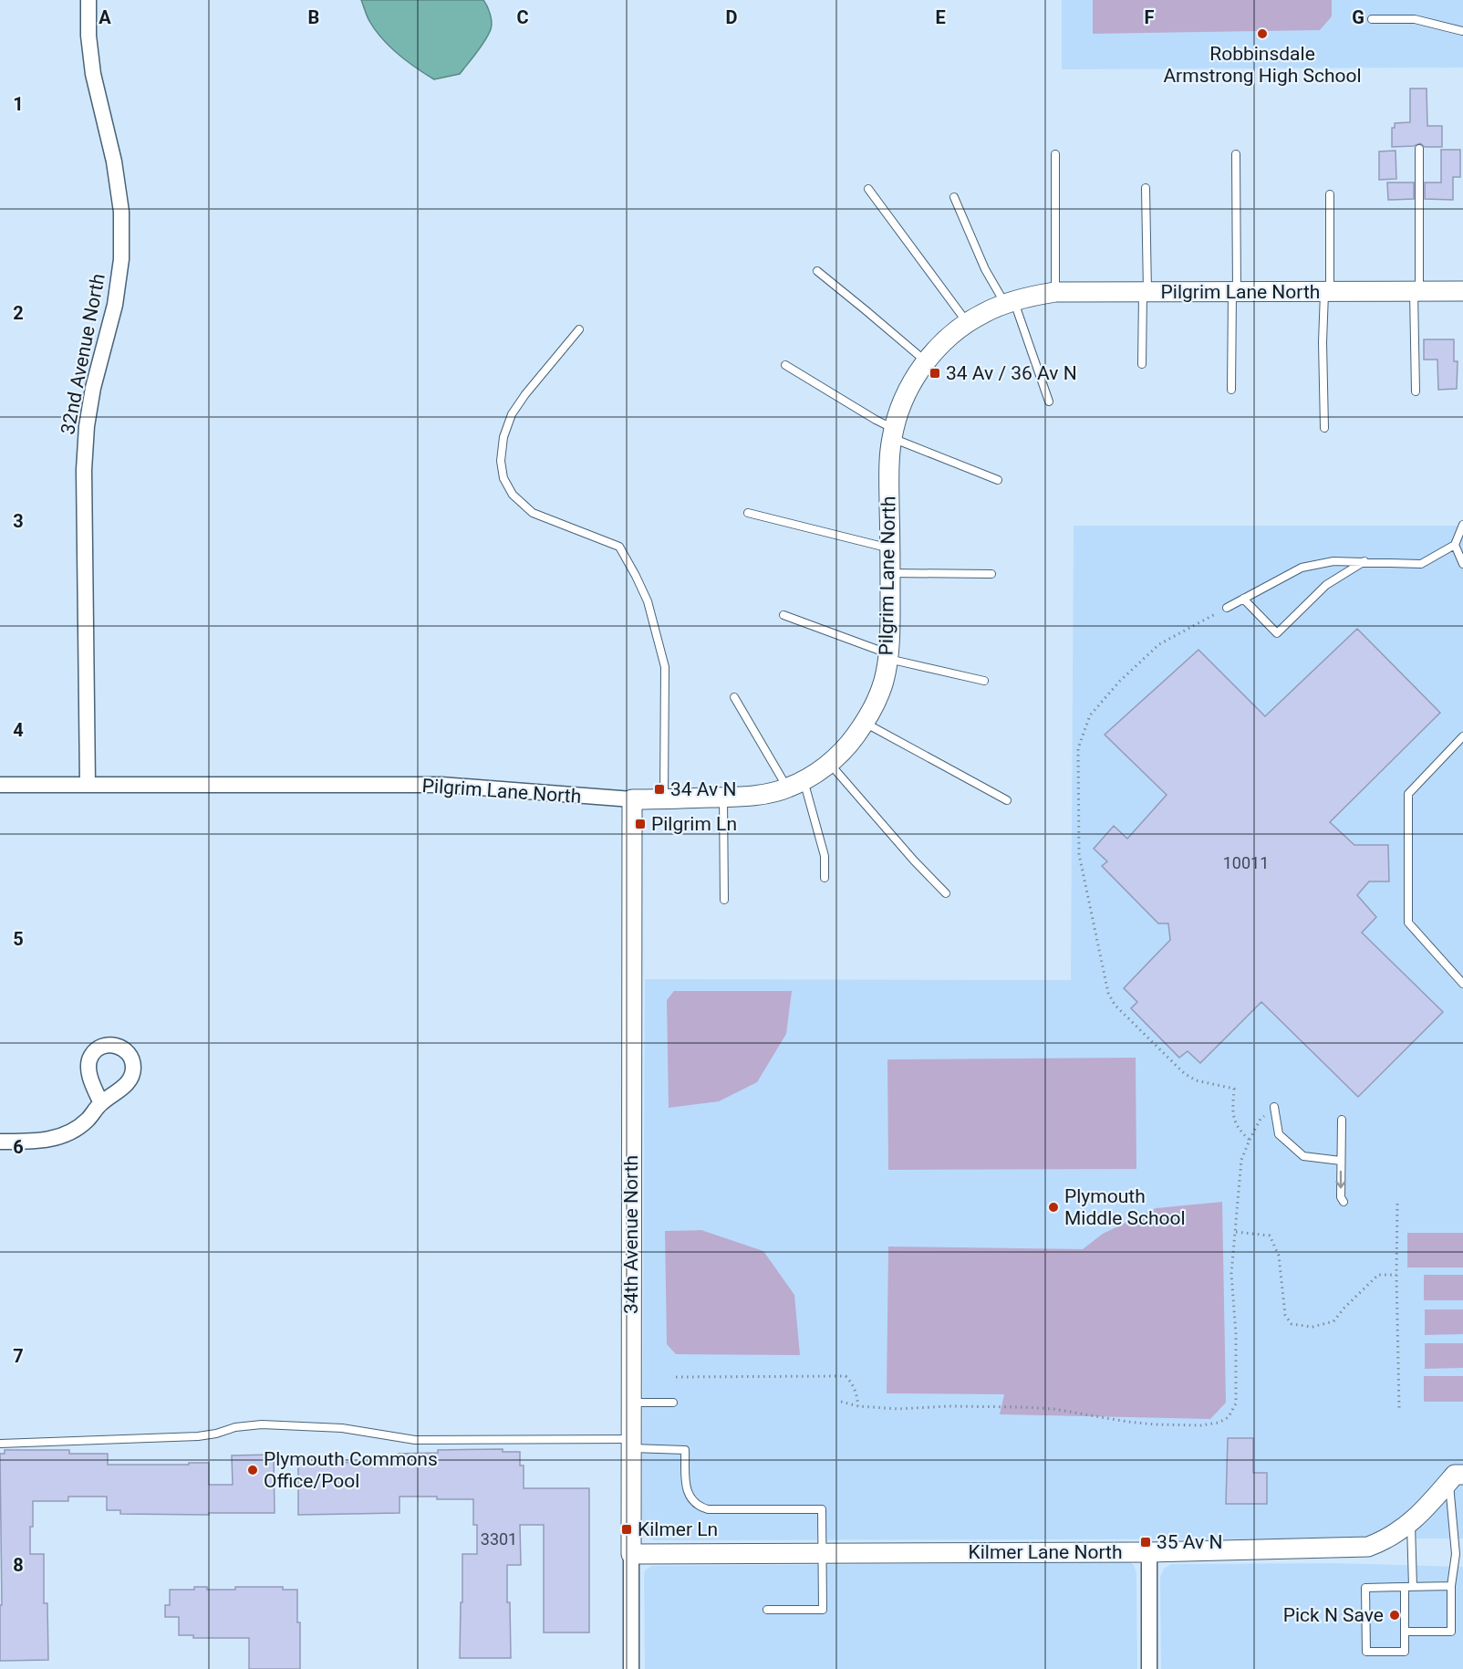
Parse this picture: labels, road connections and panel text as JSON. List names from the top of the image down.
{
  "streets": {
    "street": [
      "Pilgrim Lane North",
      "32nd Avenue North",
      "34th Avenue North",
      "Kilmer Lane North"
    ]
  },
  "crossings": [
    ["Pilgrim Lane North", "32nd Avenue North"],
    ["Pilgrim Lane North", "34th Avenue North"],
    ["34th Avenue North", "Kilmer Lane North"]
  ],
  "places": {
    "other": [
      "Robbinsdale Armstrong High School",
      "Plymouth Middle School",
      "Plymouth Commons Office/Pool",
      "Pick N Save"
    ],
    "transit": [
      "34 Av / 36 Av N",
      "34 Av N",
      "Pilgrim Ln",
      "Kilmer Ln",
      "35 Av N"
    ]
  },
  "house_numbers": ["10011", "3301"],
  "grid": {
    "columns": [
      "A",
      "B",
      "C",
      "D",
      "E",
      "F",
      "G"
    ],
    "rows": [
      "1",
      "2",
      "3",
      "4",
      "5",
      "6",
      "7",
      "8"
    ]
  }
}
